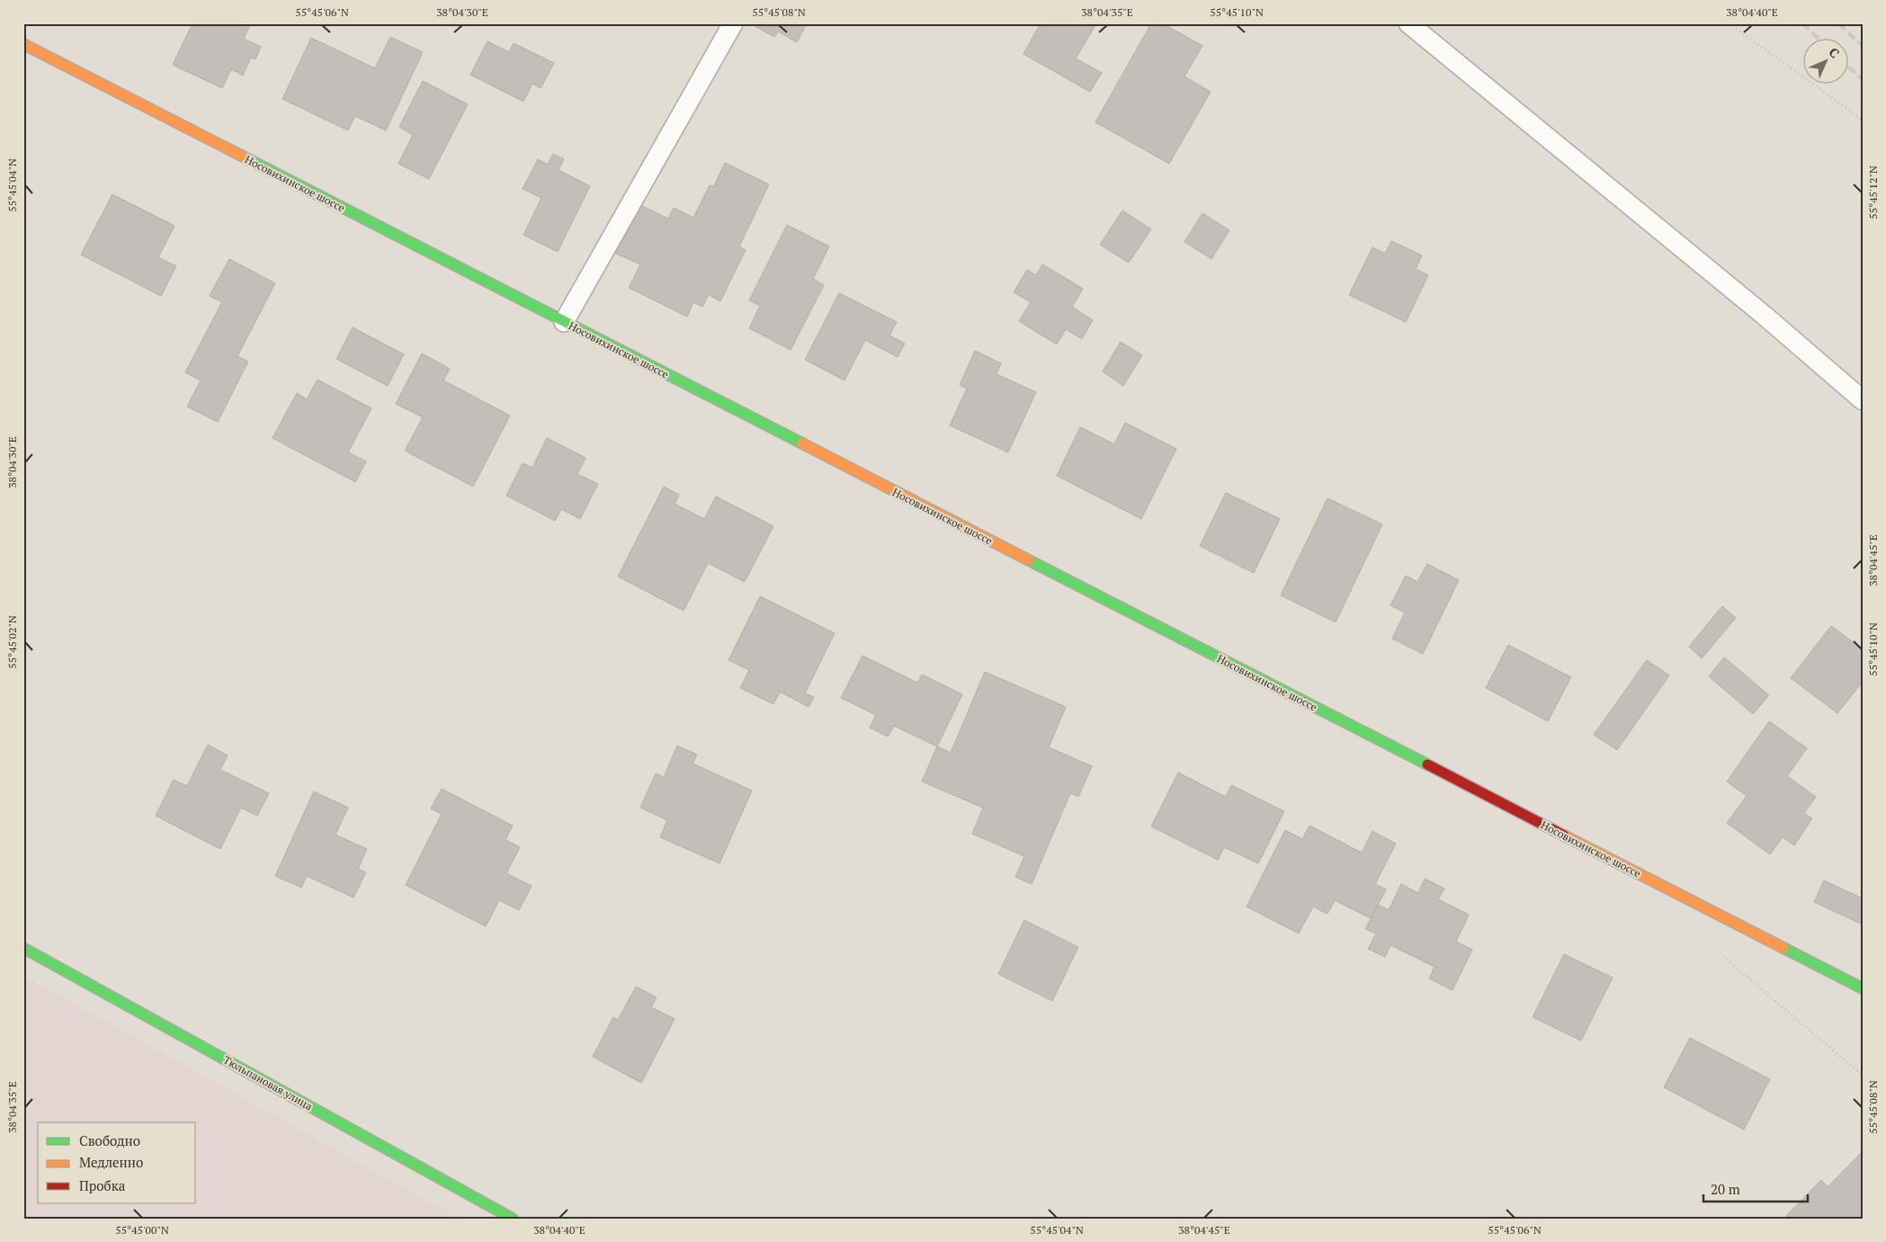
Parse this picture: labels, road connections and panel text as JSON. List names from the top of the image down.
{
  "streets": {
    "main road": ["Носовихинское шоссе", "Тюльпановая улица"]
  },
  "legend": ["Свободно", "Медленно", "Пробка"],
  "scale_bar": "20 m",
  "north": "top right",
  "coordinates": [
    "55°45'06\"N",
    "38°04'30\"E",
    "55°45'08\"N",
    "38°04'35\"E",
    "55°45'10\"N",
    "38°04'40\"E",
    "55°45'04\"N",
    "55°45'12\"N",
    "38°04'45\"E",
    "55°45'02\"N",
    "55°45'00\"N"
  ]
}
